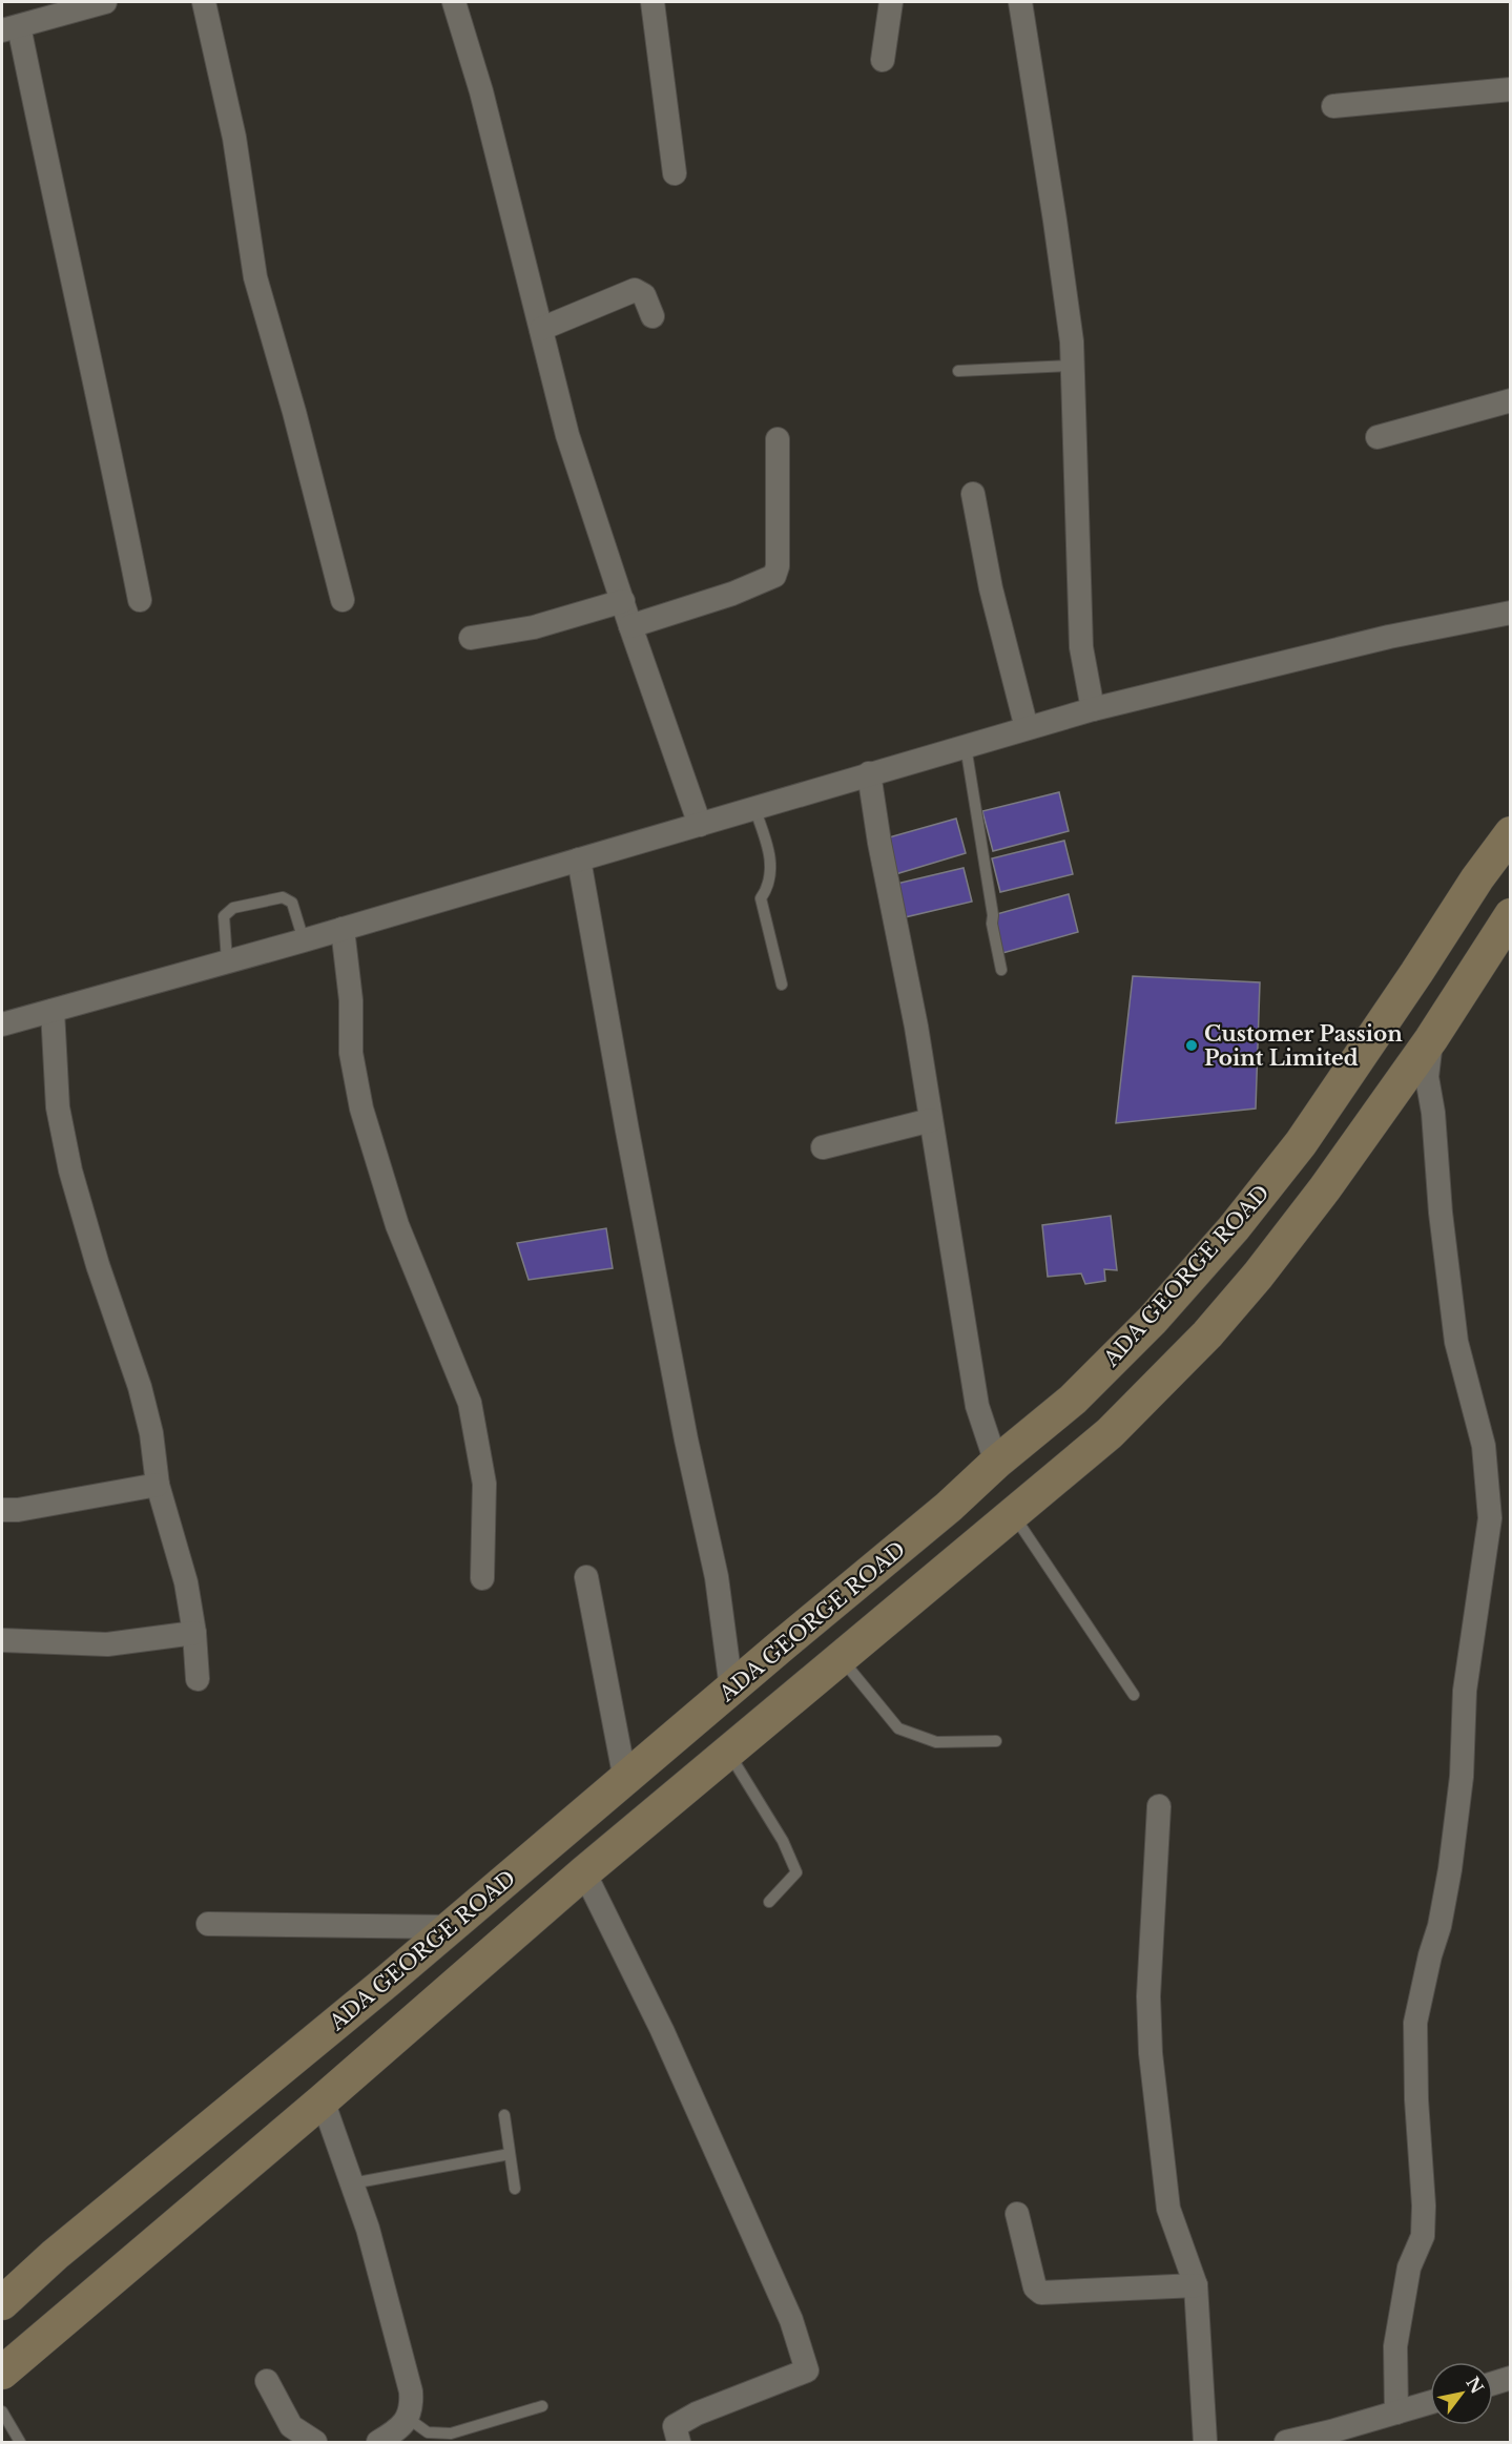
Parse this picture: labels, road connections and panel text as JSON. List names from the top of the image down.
{
  "streets": {
    "main road": ["ADA GEORGE ROAD"]
  },
  "places": ["Customer Passion Point Limited"],
  "north": "top right"
}
